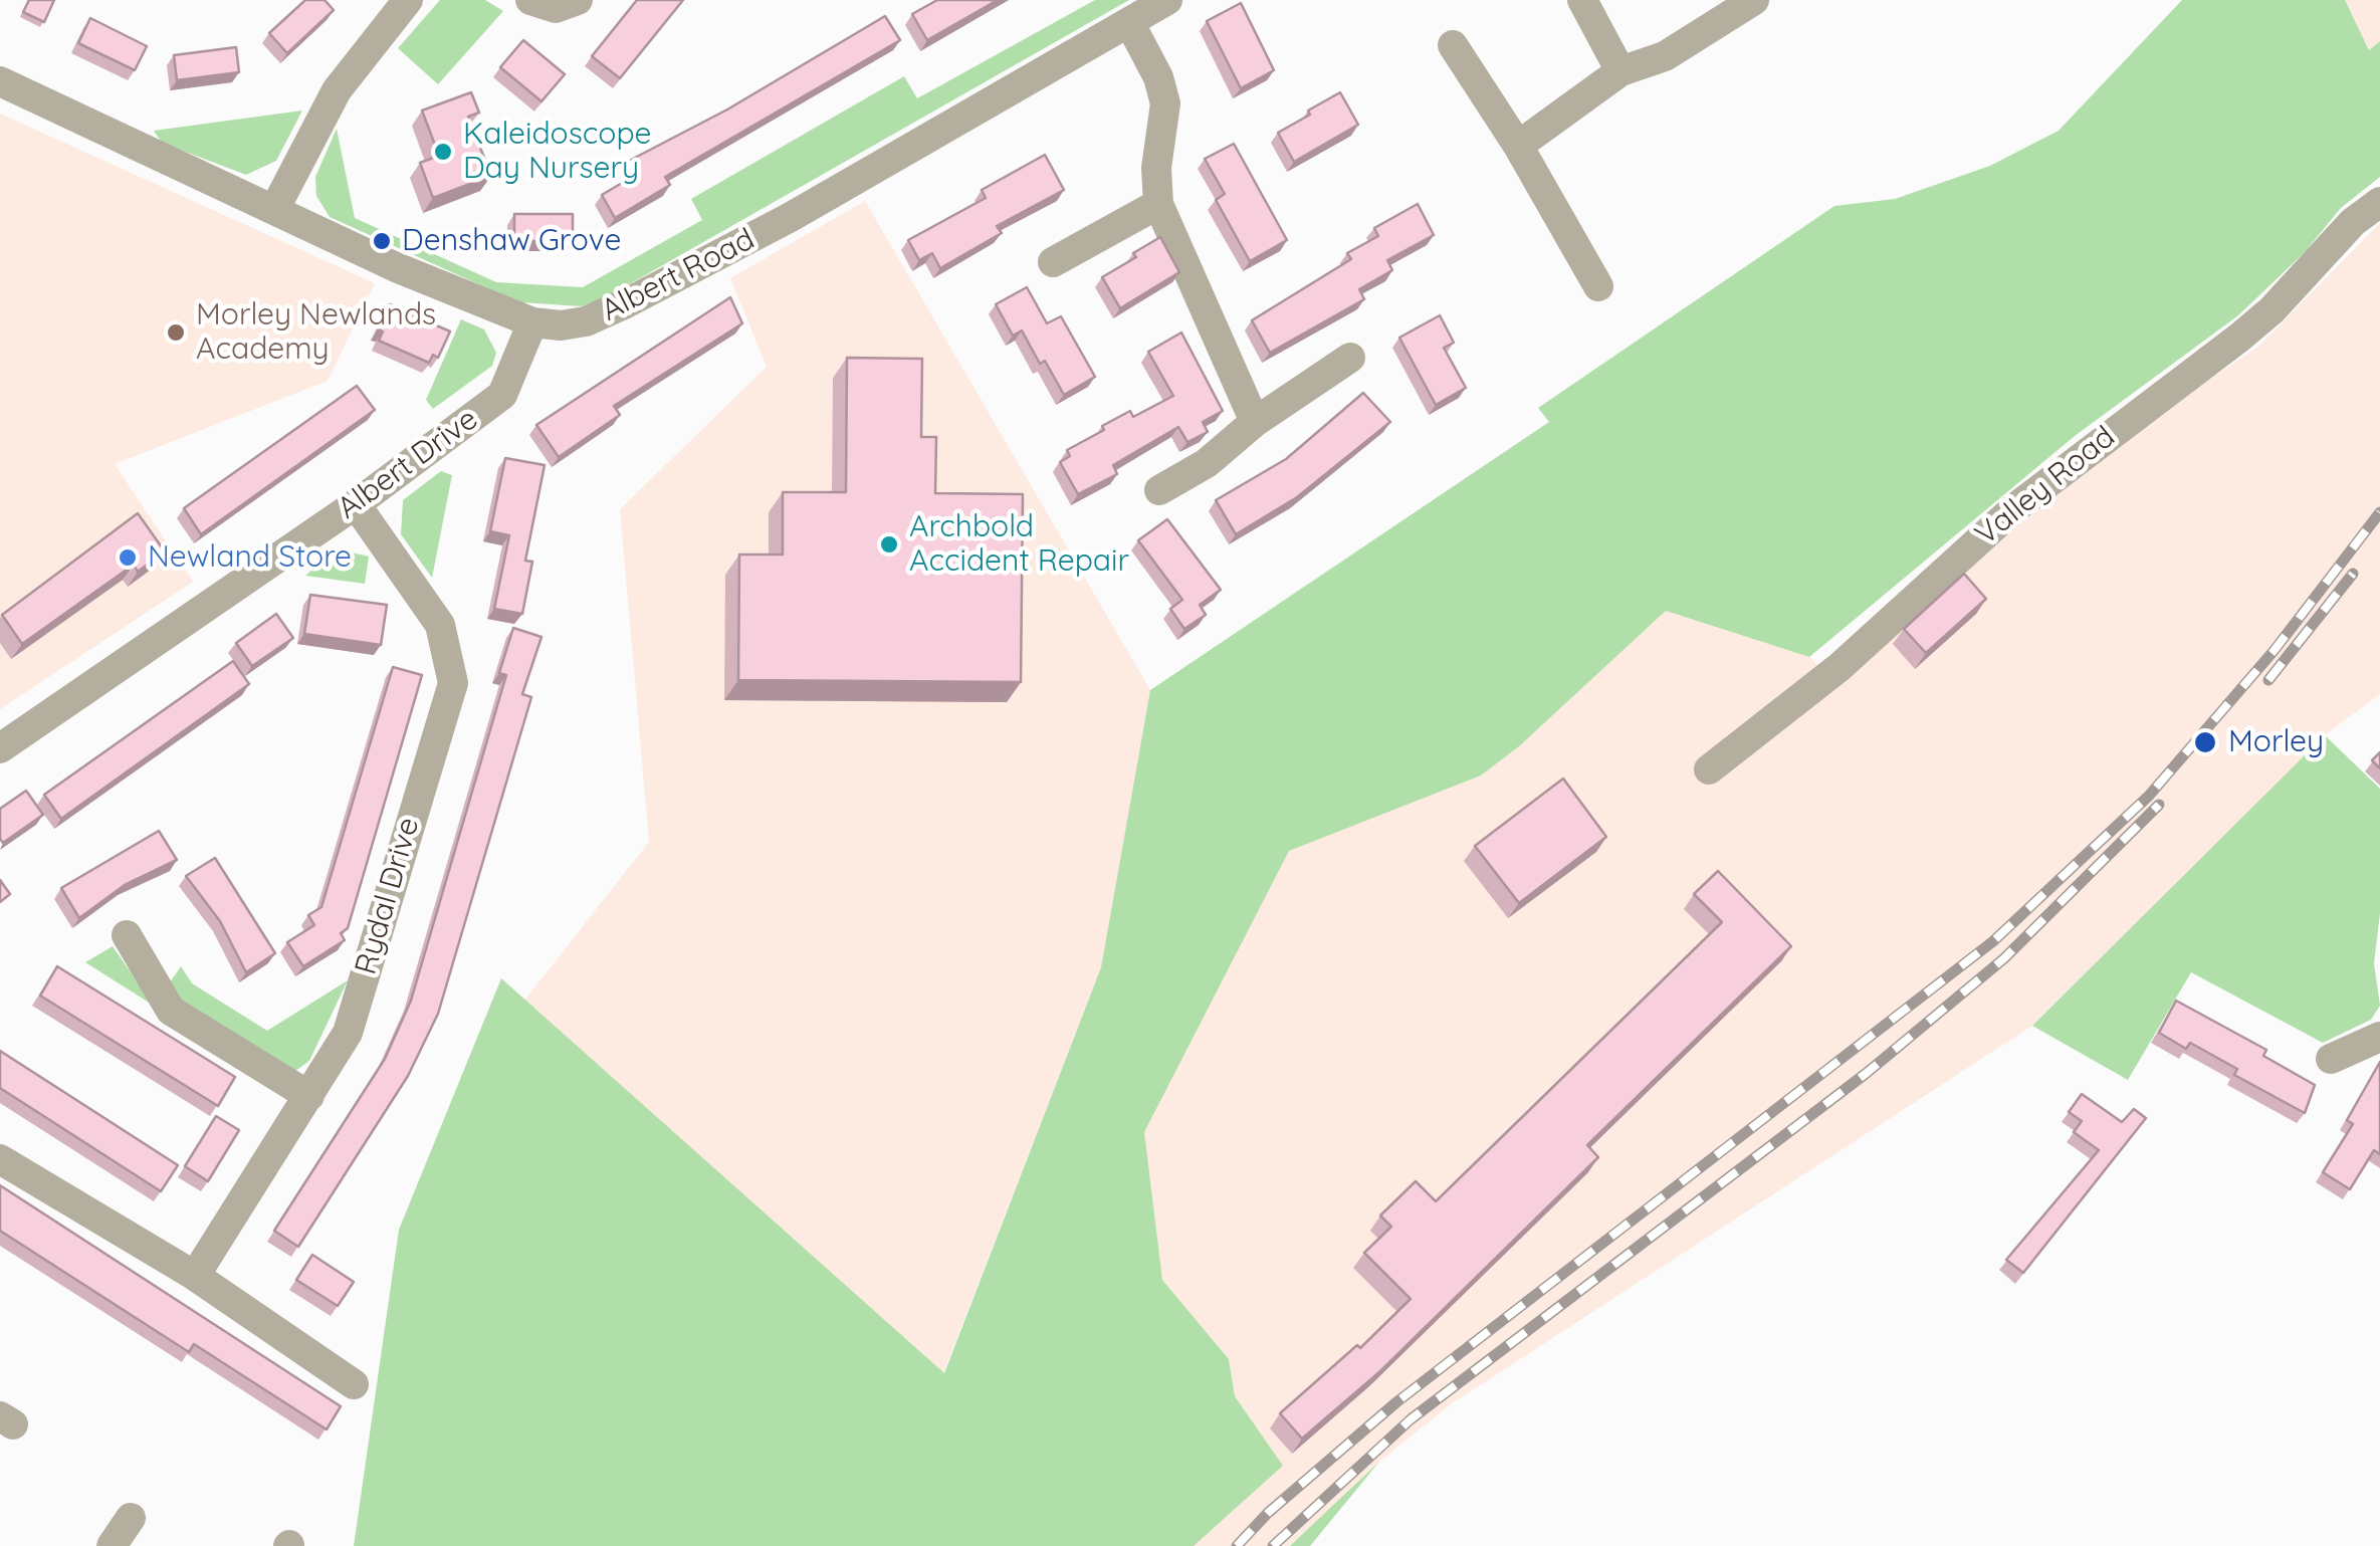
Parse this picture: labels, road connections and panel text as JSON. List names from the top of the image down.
{
  "streets": {
    "street": [
      "Albert Road",
      "Albert Drive",
      "Valley Road",
      "Rydal Drive"
    ]
  },
  "crossings": [
    ["Albert Road", "Albert Drive"],
    ["Albert Drive", "Rydal Drive"]
  ],
  "places": [
    "Kaleidoscope Day Nursery",
    "Denshaw Grove",
    "Morley Newlands Academy",
    "Archbold Accident Repair",
    "Newland Store",
    "Morley"
  ]
}
